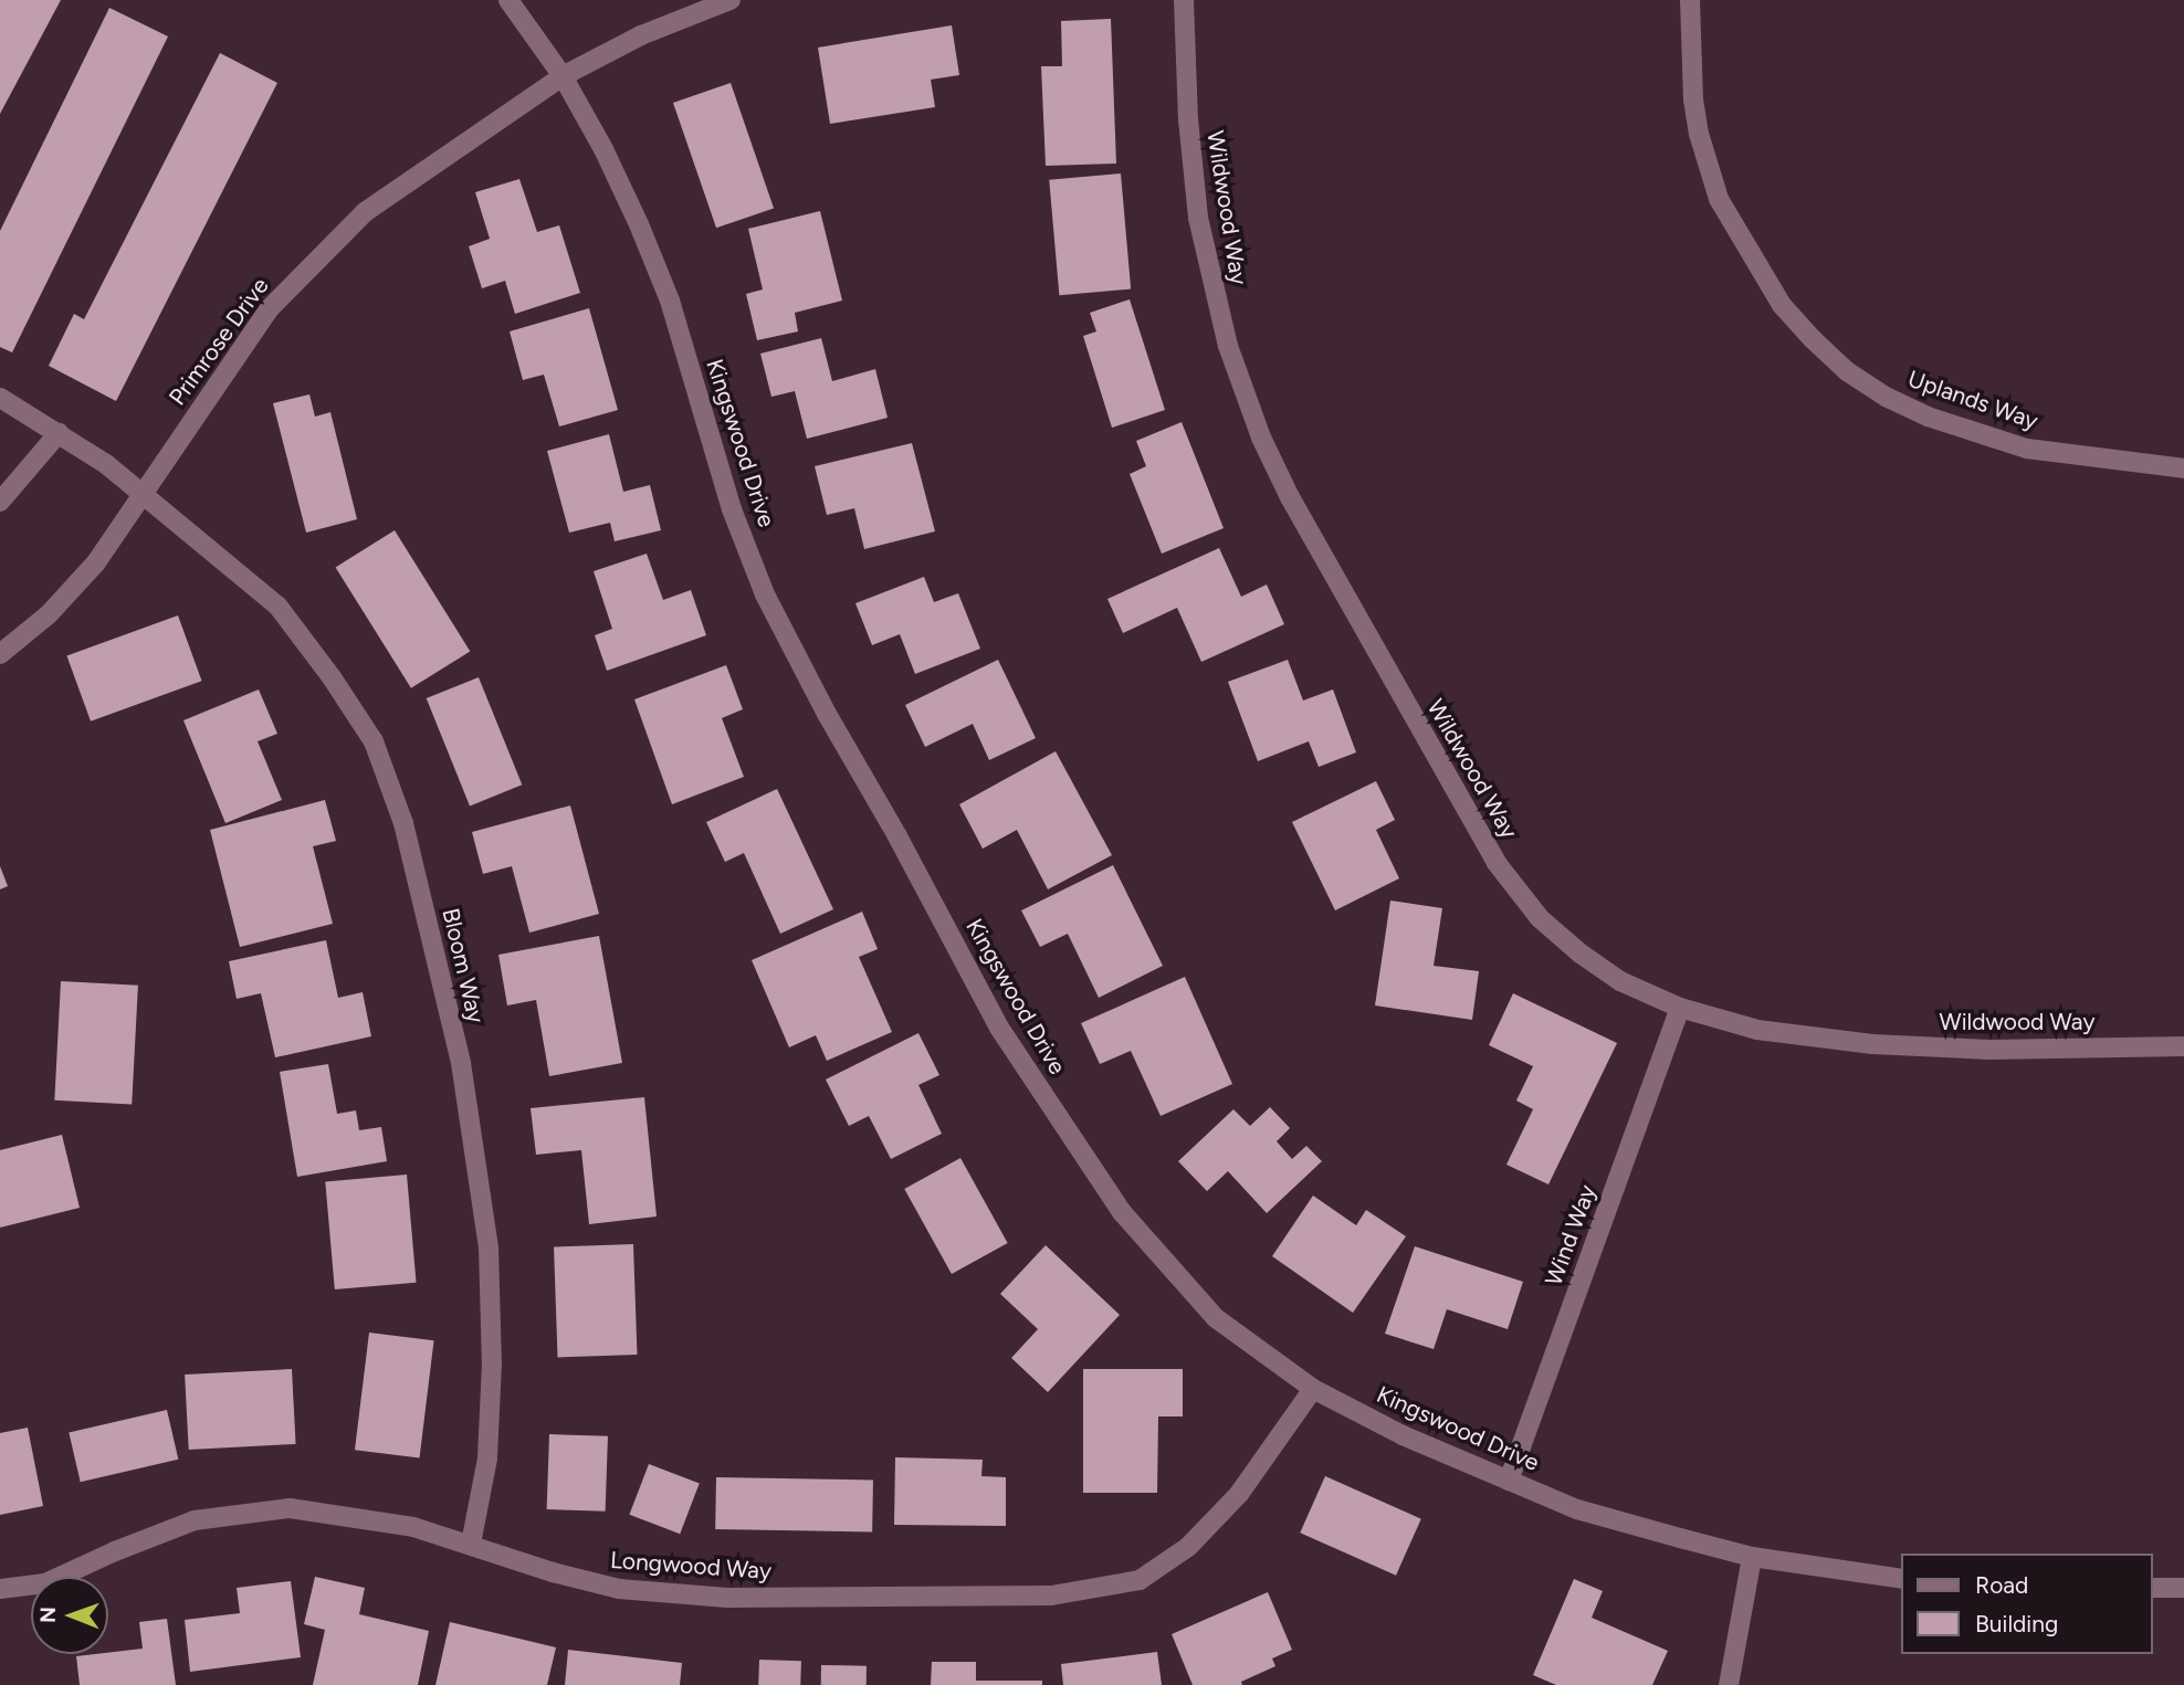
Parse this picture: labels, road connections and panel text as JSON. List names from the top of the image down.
{
  "streets": {
    "street": [
      "Wildwood Way",
      "Primrose Drive",
      "Uplands Way",
      "Kingswood Drive",
      "Bloom Way",
      "Wind Way",
      "Longwood Way"
    ]
  },
  "crossings": [
    ["Wildwood Way", "Wind Way"],
    ["Primrose Drive", "Kingswood Drive"],
    ["Primrose Drive", "Bloom Way"],
    ["Kingswood Drive", "Wind Way"],
    ["Kingswood Drive", "Longwood Way"],
    ["Bloom Way", "Longwood Way"]
  ],
  "legend": ["Road", "Building"],
  "north": "left"
}
